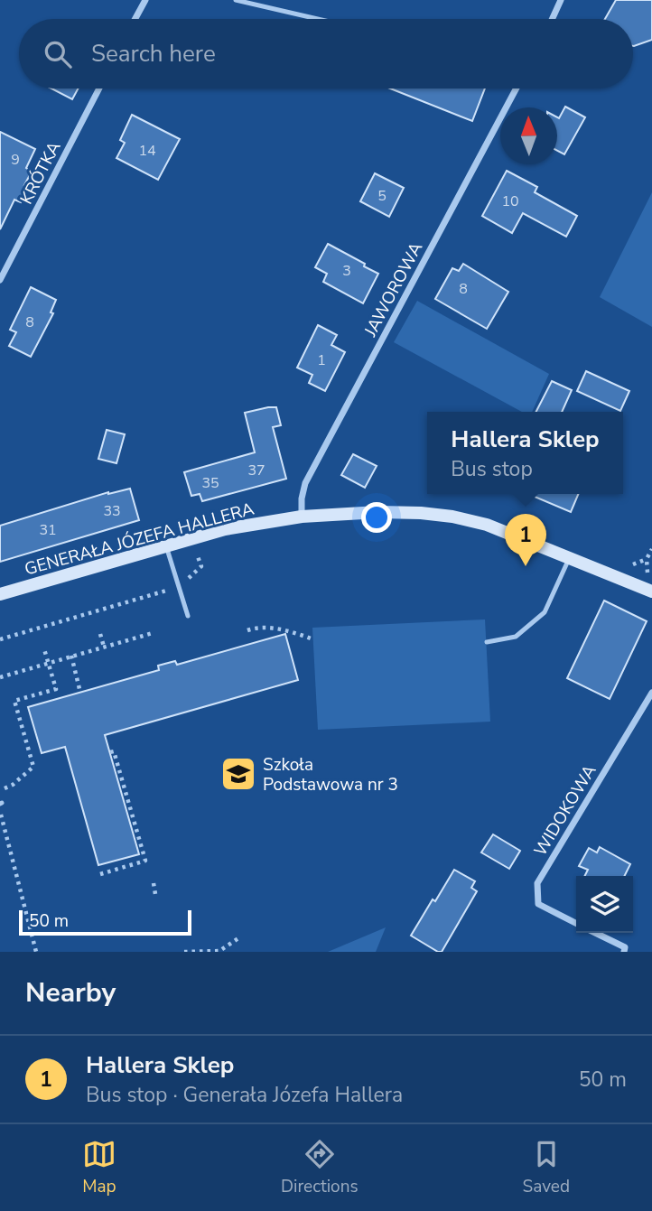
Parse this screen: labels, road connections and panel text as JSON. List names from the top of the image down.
{
  "streets": {
    "street": [
      "KRÓTKA",
      "JAWOROWA",
      "GENERAŁA JÓZEFA HALLERA",
      "WIDOKOWA"
    ]
  },
  "crossings": [
    ["JAWOROWA", "GENERAŁA JÓZEFA HALLERA"]
  ],
  "places": {
    "school or university": ["Szkoła Podstawowa nr 3"]
  },
  "house_numbers": [
    "14",
    "9",
    "5",
    "10",
    "3",
    "8",
    "8",
    "1",
    "37",
    "35",
    "33",
    "31"
  ],
  "scale_bar": "50 m",
  "north": "top",
  "page": {
    "search": "Search here",
    "popup": ["Hallera Sklep", "Bus stop"],
    "pins": "1",
    "scale": "50 m",
    "heading": "Nearby",
    "list": [
      {
        "mark": "1",
        "name": "Hallera Sklep",
        "note": "Bus stop · Generała Józefa Hallera",
        "value": "50 m"
      }
    ],
    "nav": ["Map", "Directions", "Saved"]
  }
}
